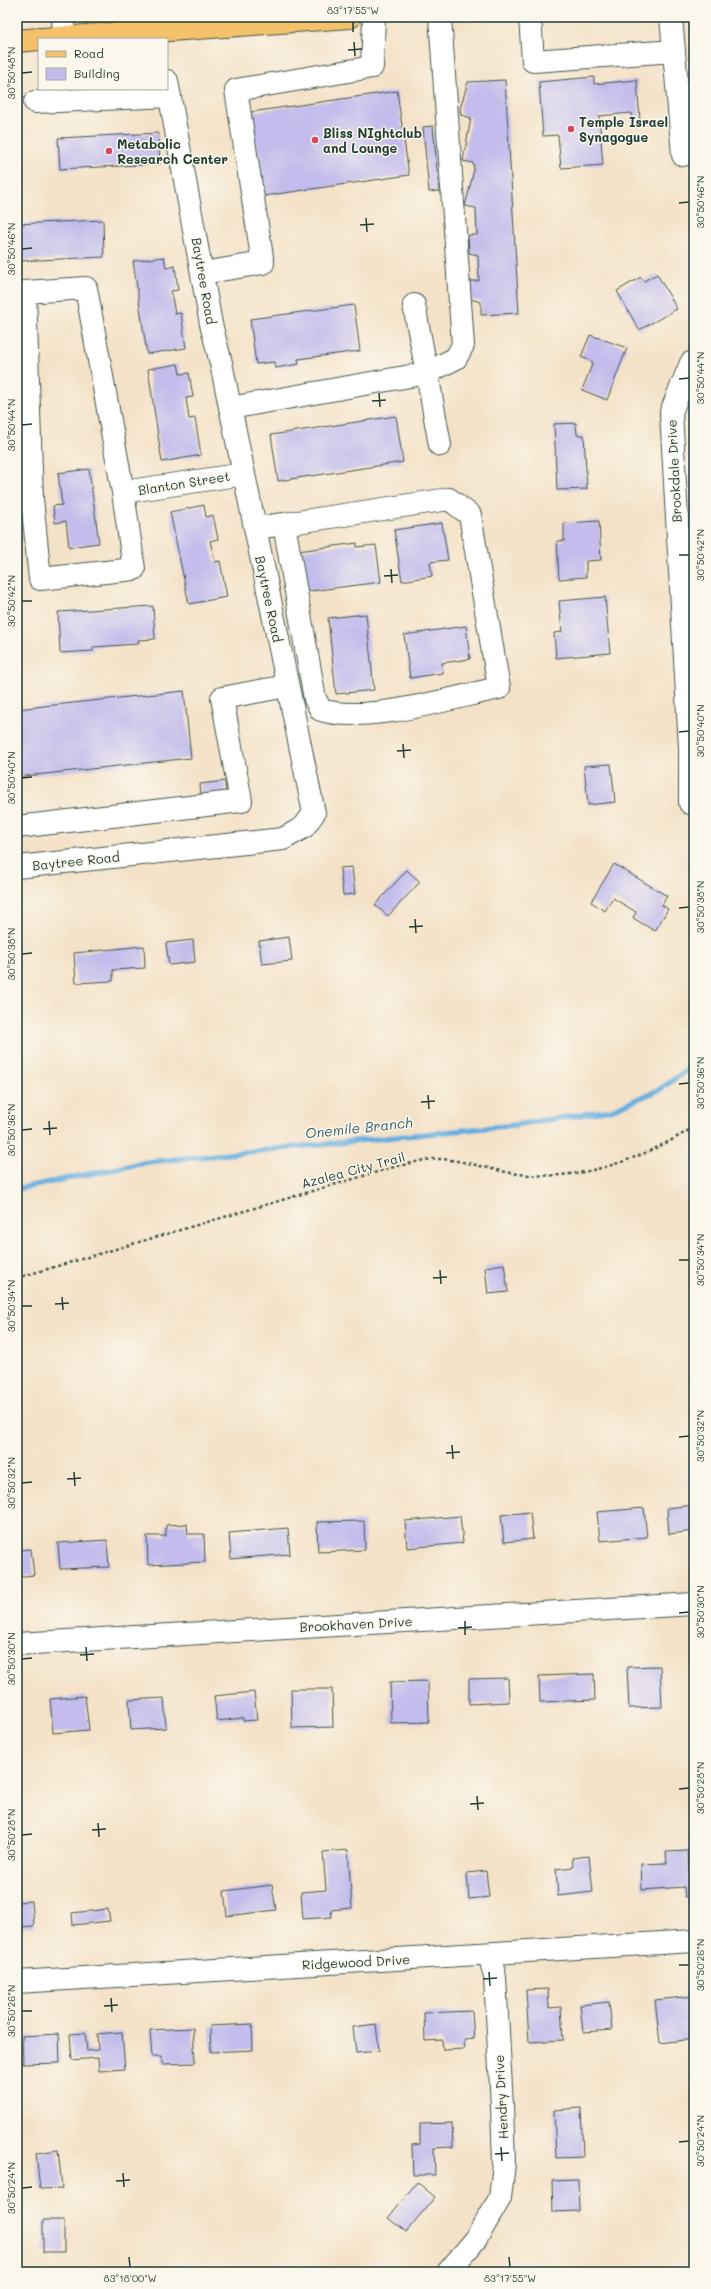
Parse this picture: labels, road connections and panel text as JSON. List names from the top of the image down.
{
  "streets": {
    "street": [
      "Baytree Road",
      "Brookdale Drive",
      "Blanton Street",
      "Brookhaven Drive",
      "Ridgewood Drive",
      "Hendry Drive"
    ],
    "path": ["Azalea City Trail"]
  },
  "crossings": [
    ["Baytree Road", "Blanton Street"],
    ["Ridgewood Drive", "Hendry Drive"]
  ],
  "water": ["Onemile Branch"],
  "places": ["Temple Israel Synagogue", "Bliss NIghtclub and Lounge", "Metabolic Research Center"],
  "legend": ["Road", "Building"],
  "coordinates": [
    "83°17'55\"W",
    "30°50'48\"N",
    "30°50'46\"N",
    "30°50'44\"N",
    "30°50'42\"N",
    "30°50'40\"N",
    "30°50'38\"N",
    "30°50'36\"N",
    "30°50'34\"N",
    "30°50'32\"N",
    "30°50'30\"N",
    "30°50'28\"N",
    "30°50'26\"N",
    "30°50'24\"N",
    "83°18'00\"W"
  ]
}
